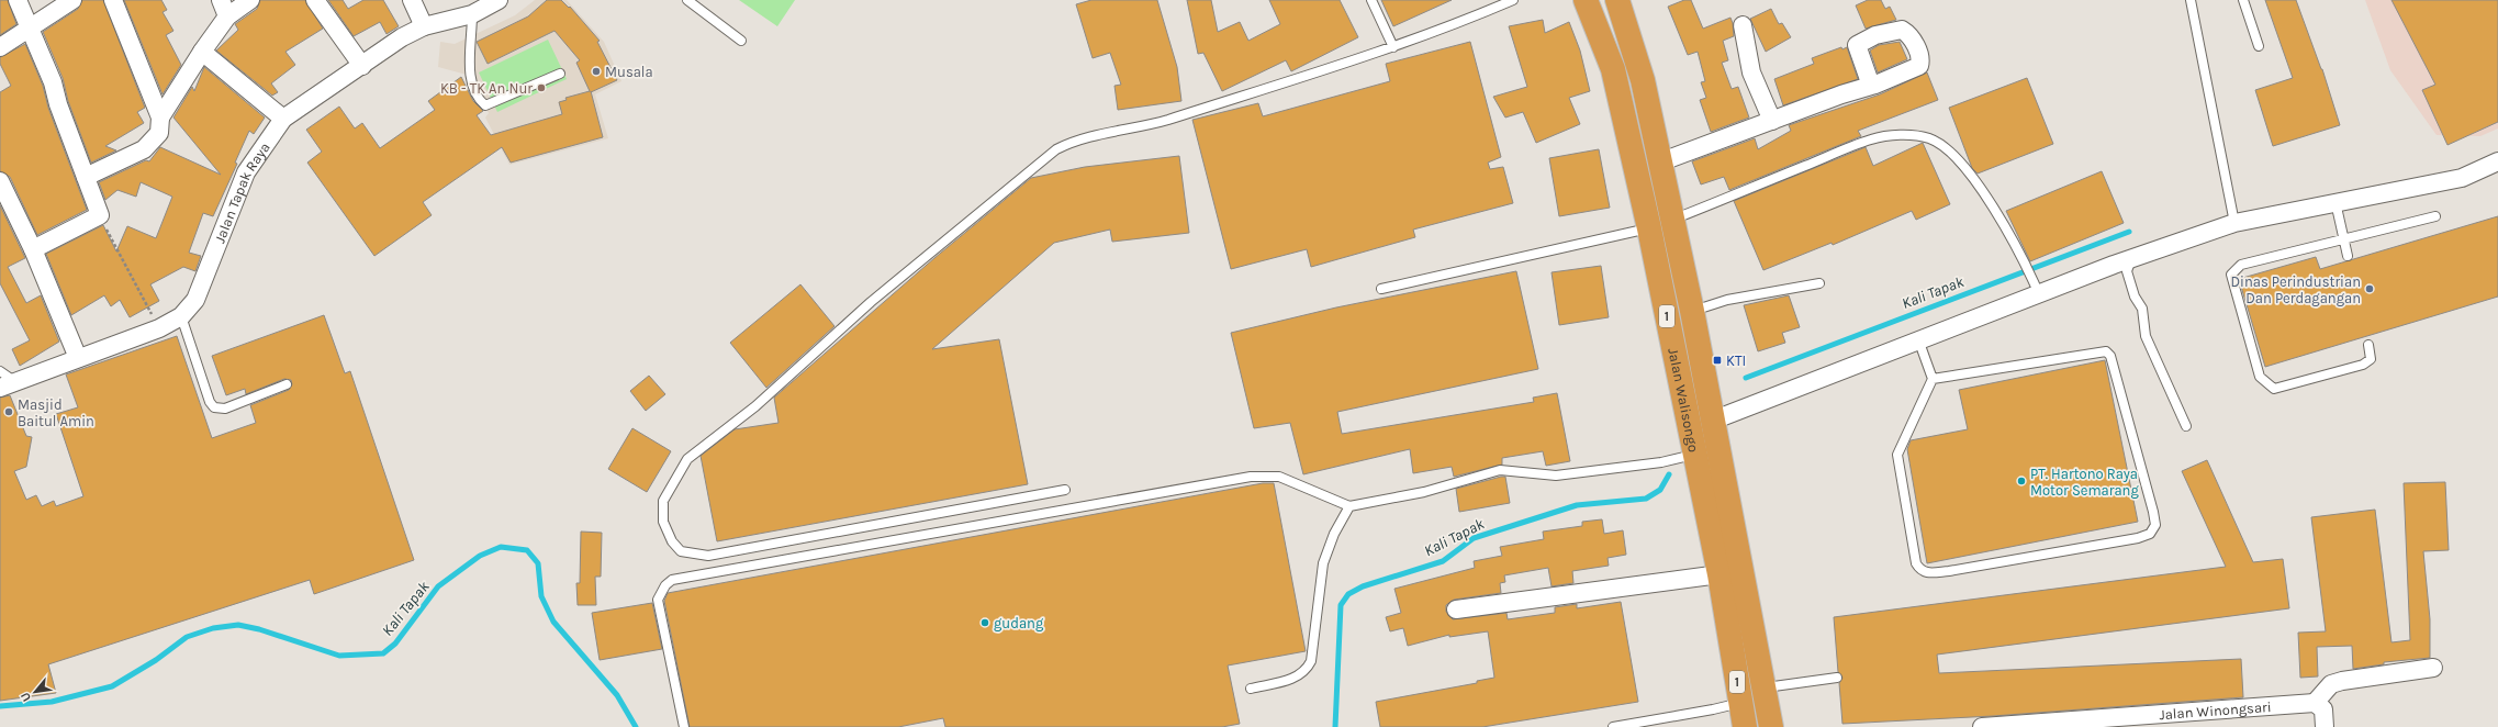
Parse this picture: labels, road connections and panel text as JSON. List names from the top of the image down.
{
  "streets": {
    "highway": ["1", "Jalan Walisongo"],
    "street": ["Jalan Tapak Raya", "Jalan Winongsari"]
  },
  "water": ["Kali Tapak"],
  "places": {
    "other": [
      "Musala",
      "KB - TK An Nur",
      "Dinas Perindustrian Dan Perdagangan",
      "Masjid Baitul Amin",
      "PT. Hartono Raya Motor Semarang",
      "gudang"
    ],
    "transit": ["KTI"]
  },
  "north": "bottom left"
}
